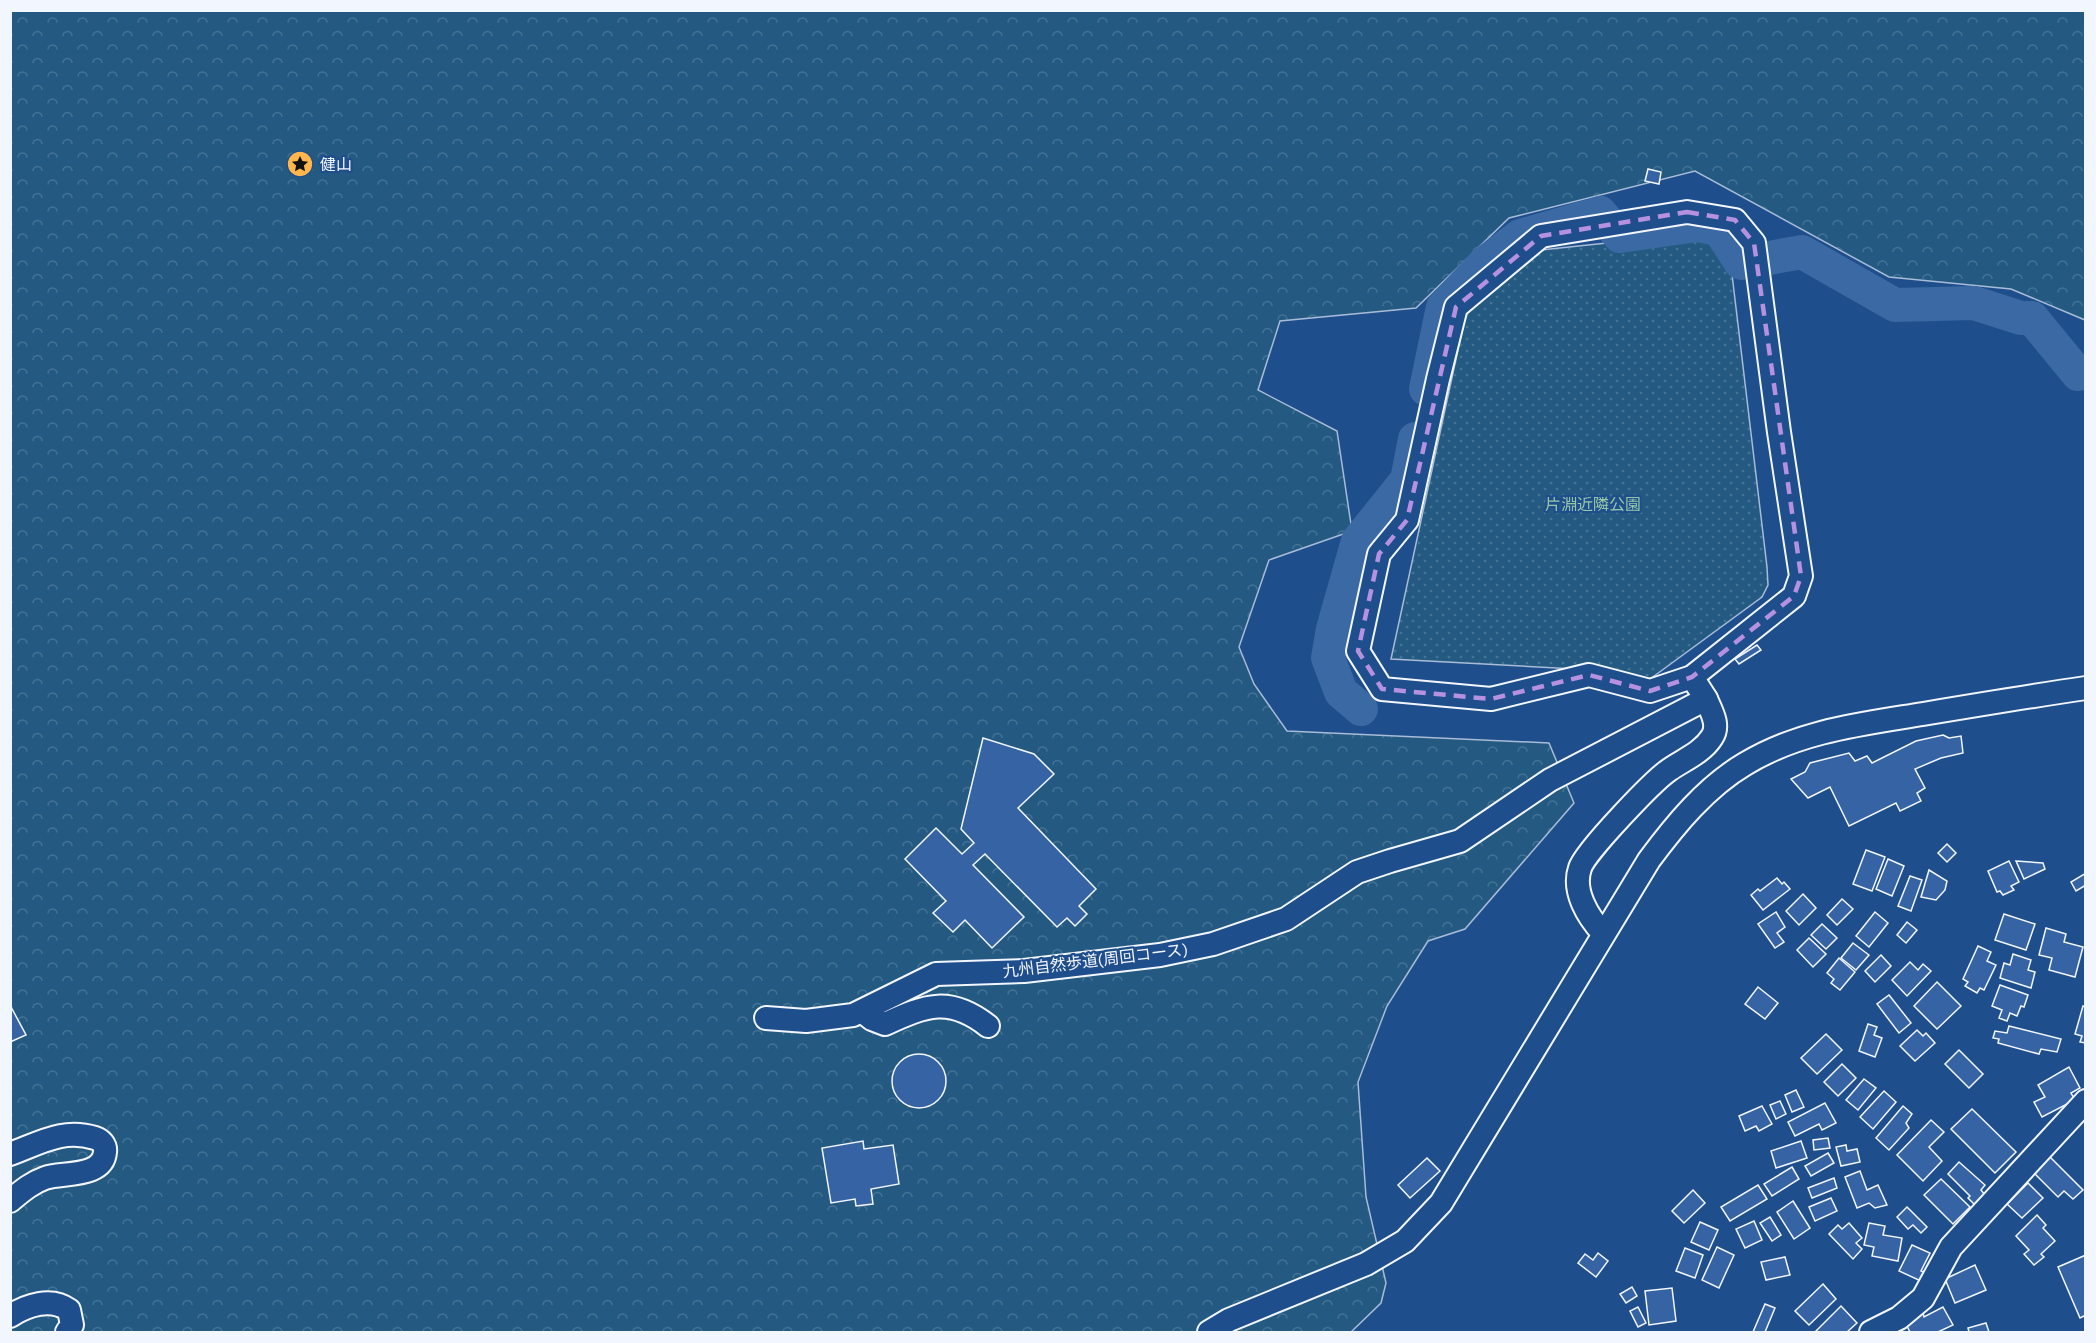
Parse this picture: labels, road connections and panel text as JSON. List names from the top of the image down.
{
  "streets": {
    "street": ["九州自然歩道(周回コース)"]
  },
  "parks": ["片淵近隣公園"],
  "places": {
    "place": ["健山"]
  }
}
